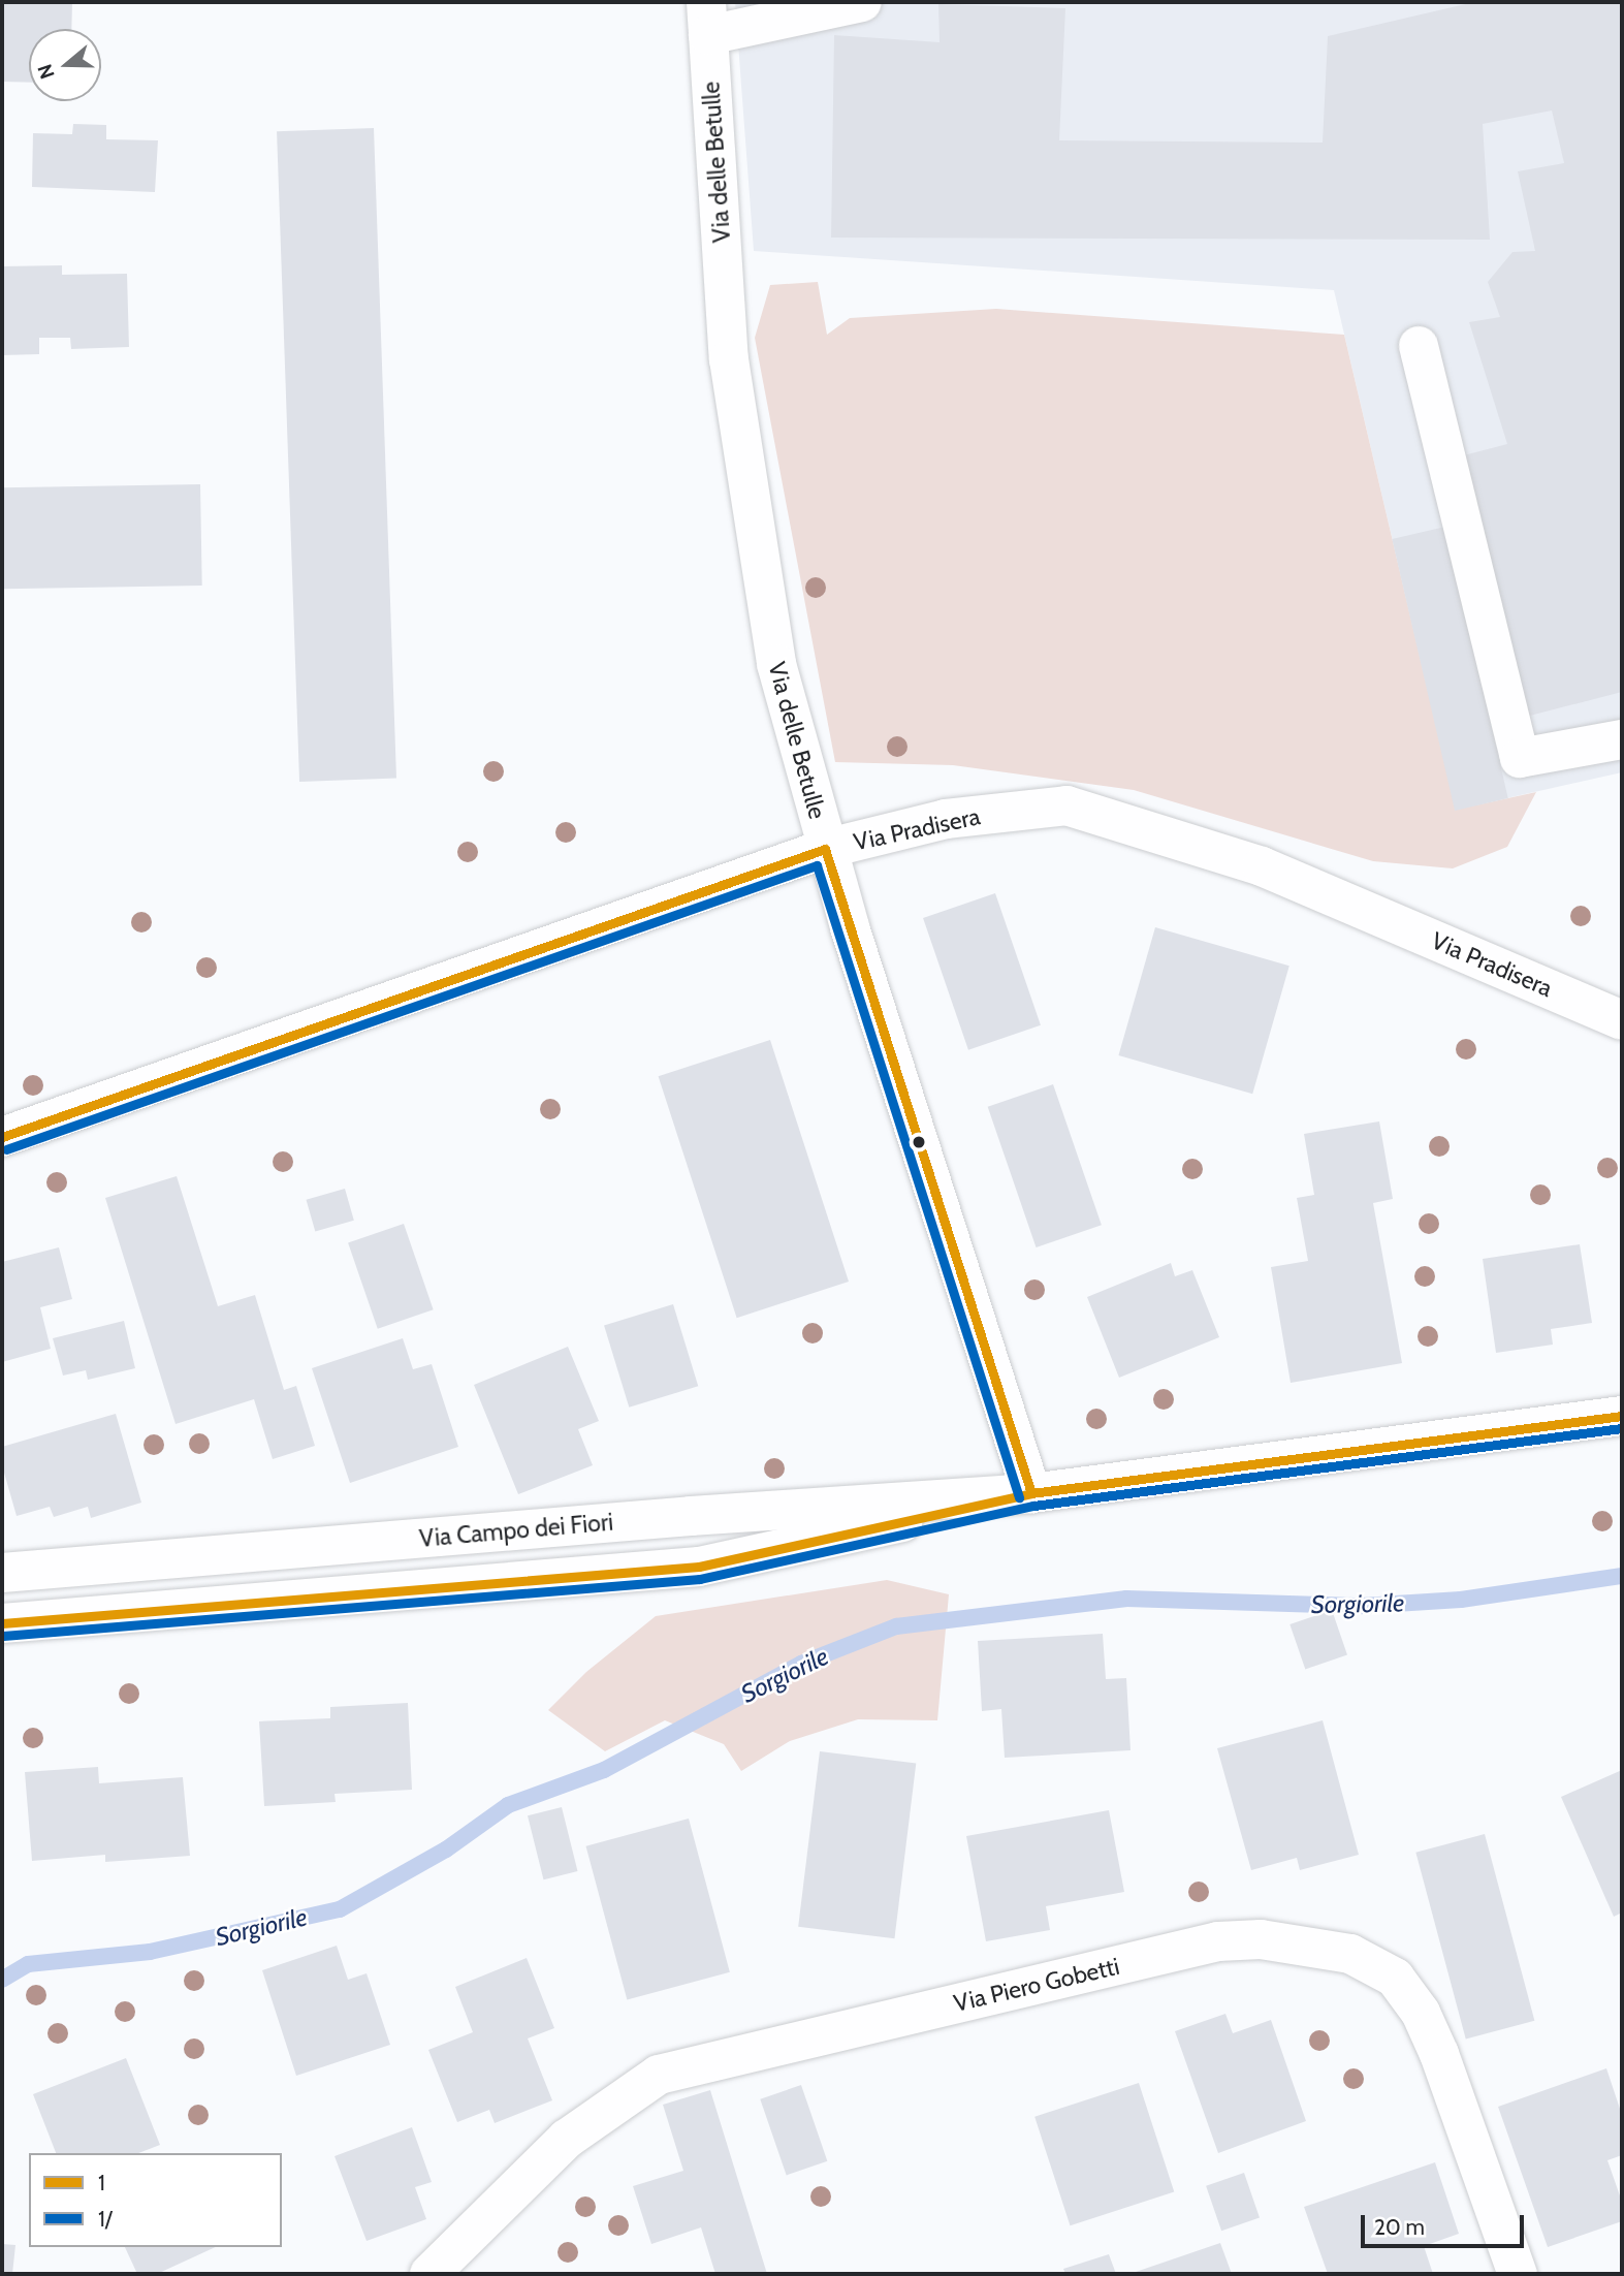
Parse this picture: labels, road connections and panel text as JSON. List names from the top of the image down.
{
  "streets": {
    "street": [
      "Via delle Betulle",
      "Via Pradisera",
      "Via Campo dei Fiori",
      "Via Piero Gobetti"
    ]
  },
  "crossings": [
    ["Via delle Betulle", "Via Pradisera"],
    ["Via delle Betulle", "Via Campo dei Fiori"]
  ],
  "water": ["Sorgiorile"],
  "lines": ["transit line 1", "transit line 1/"],
  "legend": ["1", "1/"],
  "scale_bar": "20 m",
  "north": "left"
}
